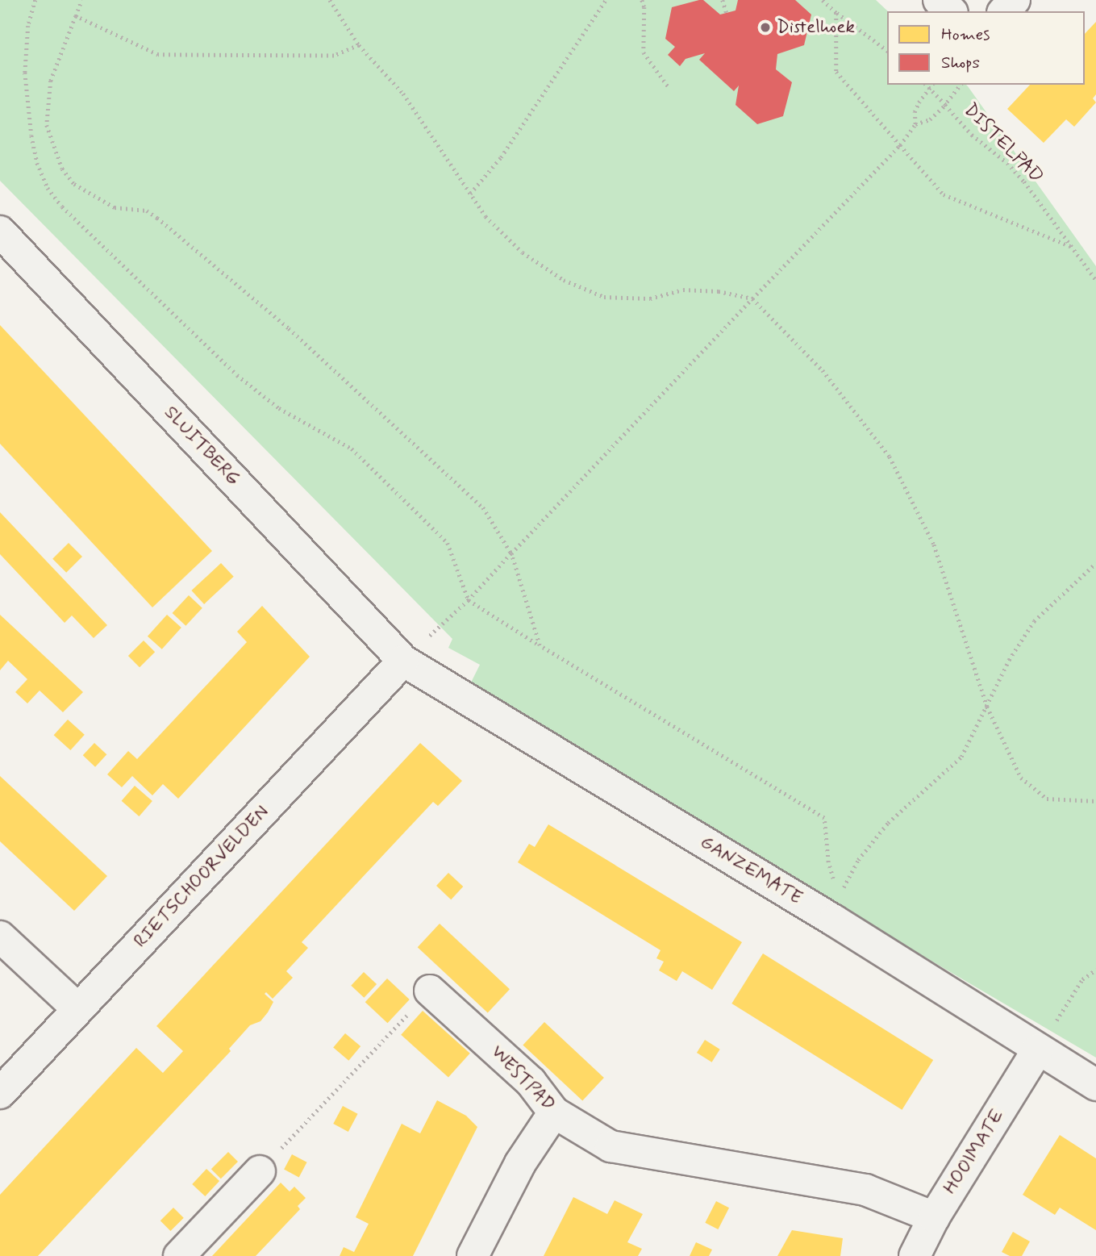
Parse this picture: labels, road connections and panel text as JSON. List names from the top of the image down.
{
  "streets": {
    "street": [
      "SLUITBERG",
      "GANZEMATE",
      "RIETSCHOORVELDEN",
      "WESTPAD",
      "HOOIMATE"
    ],
    "path": ["DISTELPAD"]
  },
  "crossings": [
    ["SLUITBERG", "GANZEMATE"],
    ["SLUITBERG", "RIETSCHOORVELDEN"],
    ["GANZEMATE", "RIETSCHOORVELDEN"],
    ["GANZEMATE", "HOOIMATE"],
    ["WESTPAD", "HOOIMATE"]
  ],
  "places": ["Distelhoek"],
  "legend": ["Homes", "Shops"]
}
